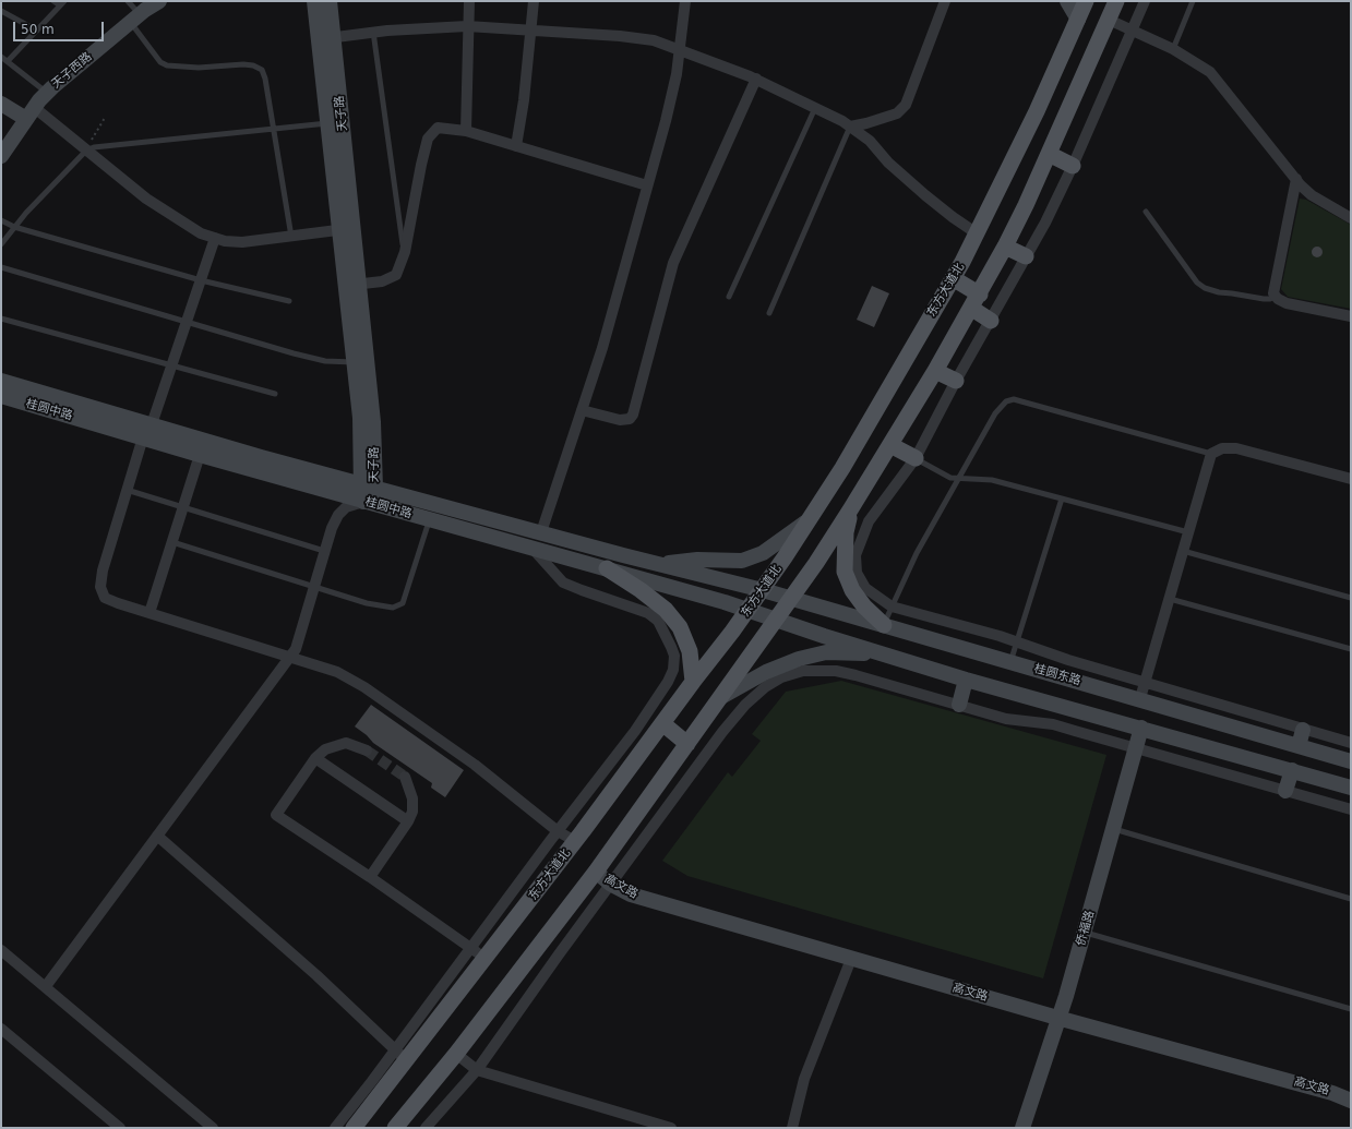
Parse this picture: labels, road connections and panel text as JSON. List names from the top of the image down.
{
  "streets": {
    "main road": [
      "天子西路",
      "天子路",
      "东方大道北",
      "桂圆中路",
      "桂圆东路",
      "高文路",
      "侨福路"
    ]
  },
  "crossings": [
    ["天子路", "桂圆中路"],
    ["东方大道北", "桂圆中路"],
    ["东方大道北", "桂圆东路"],
    ["桂圆中路", "桂圆东路"],
    ["高文路", "侨福路"]
  ],
  "scale_bar": "50 m"
}
